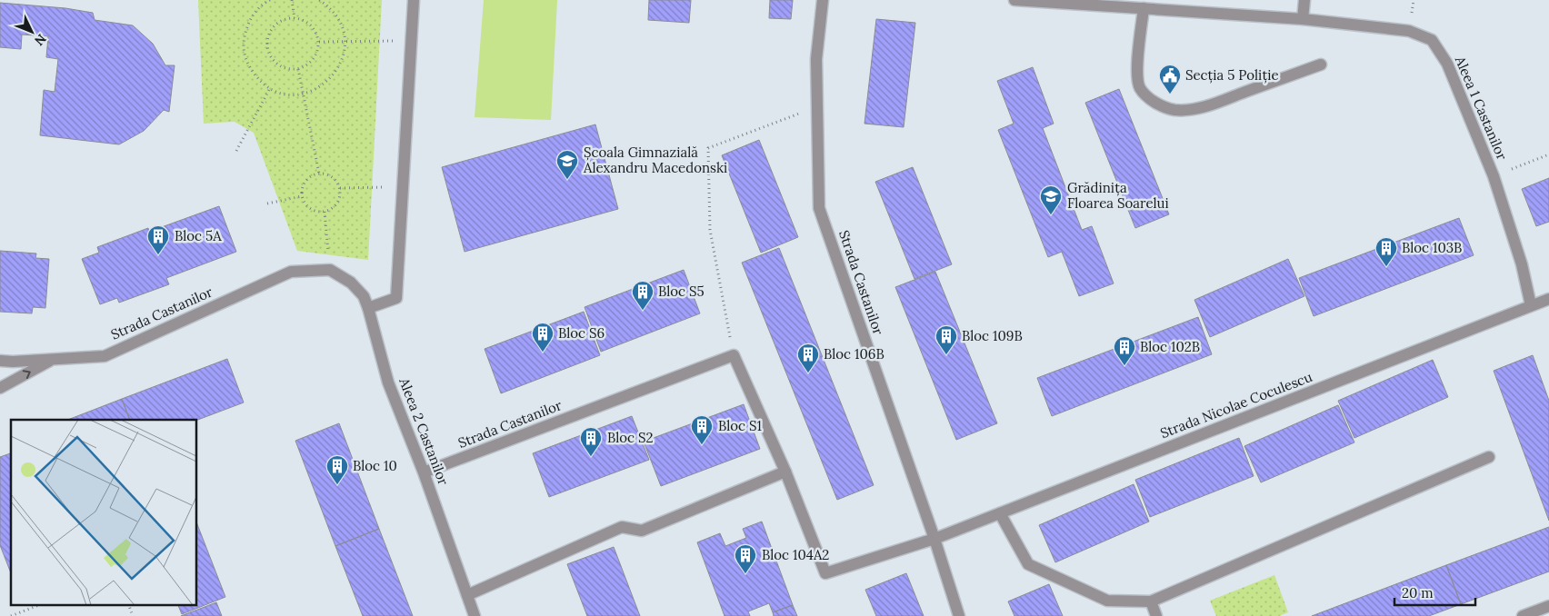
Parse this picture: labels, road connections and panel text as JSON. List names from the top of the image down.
{
  "streets": {
    "street": [
      "Aleea 1 Castanilor",
      "Strada Castanilor",
      "Strada Nicolae Coculescu",
      "Aleea 2 Castanilor"
    ]
  },
  "crossings": [
    ["Aleea 1 Castanilor", "Strada Nicolae Coculescu"],
    ["Strada Castanilor", "Strada Nicolae Coculescu"],
    ["Strada Castanilor", "Aleea 2 Castanilor"]
  ],
  "places": {
    "public building": ["Secția 5 Poliție"],
    "school or university": ["Școala Gimnazială Alexandru Macedonski", "Grădinița Floarea Soarelui"],
    "building": [
      "Bloc 5A",
      "Bloc 103B",
      "Bloc S5",
      "Bloc S6",
      "Bloc 109B",
      "Bloc 102B",
      "Bloc 106B",
      "Bloc S1",
      "Bloc S2",
      "Bloc 10",
      "Bloc 104A2"
    ]
  },
  "scale_bar": "20 m",
  "north": "bottom right"
}
